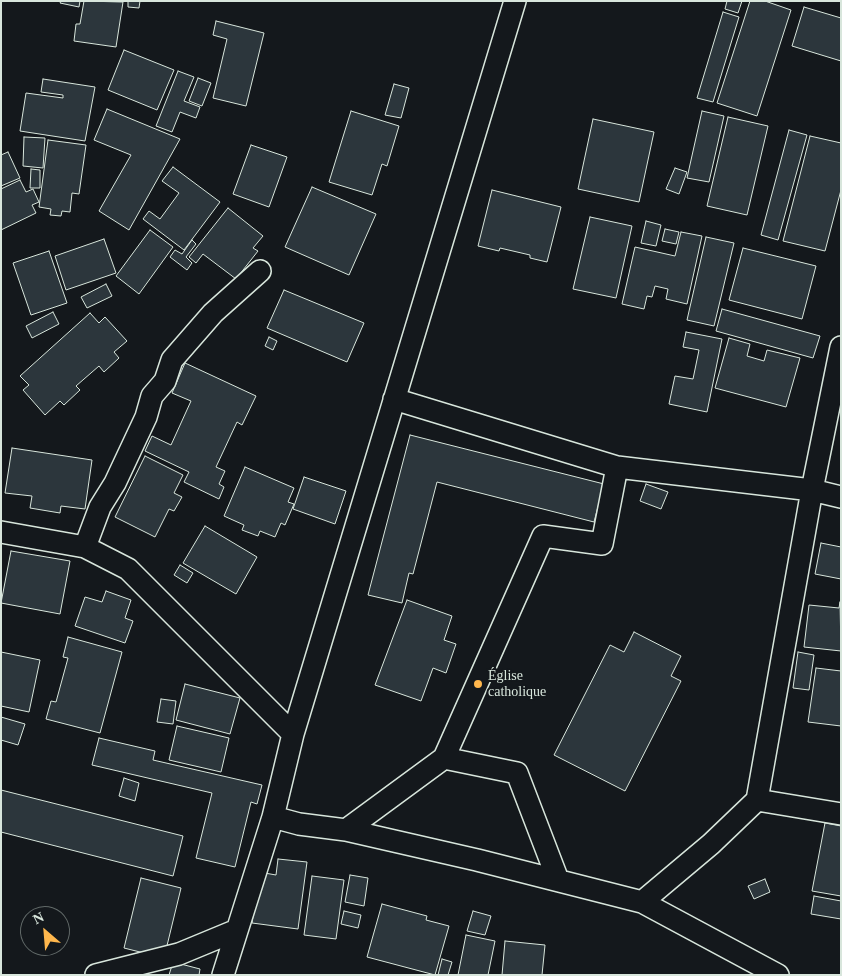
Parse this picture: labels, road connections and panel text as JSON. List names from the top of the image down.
{
  "places": ["Église catholique"],
  "north": "top left"
}
